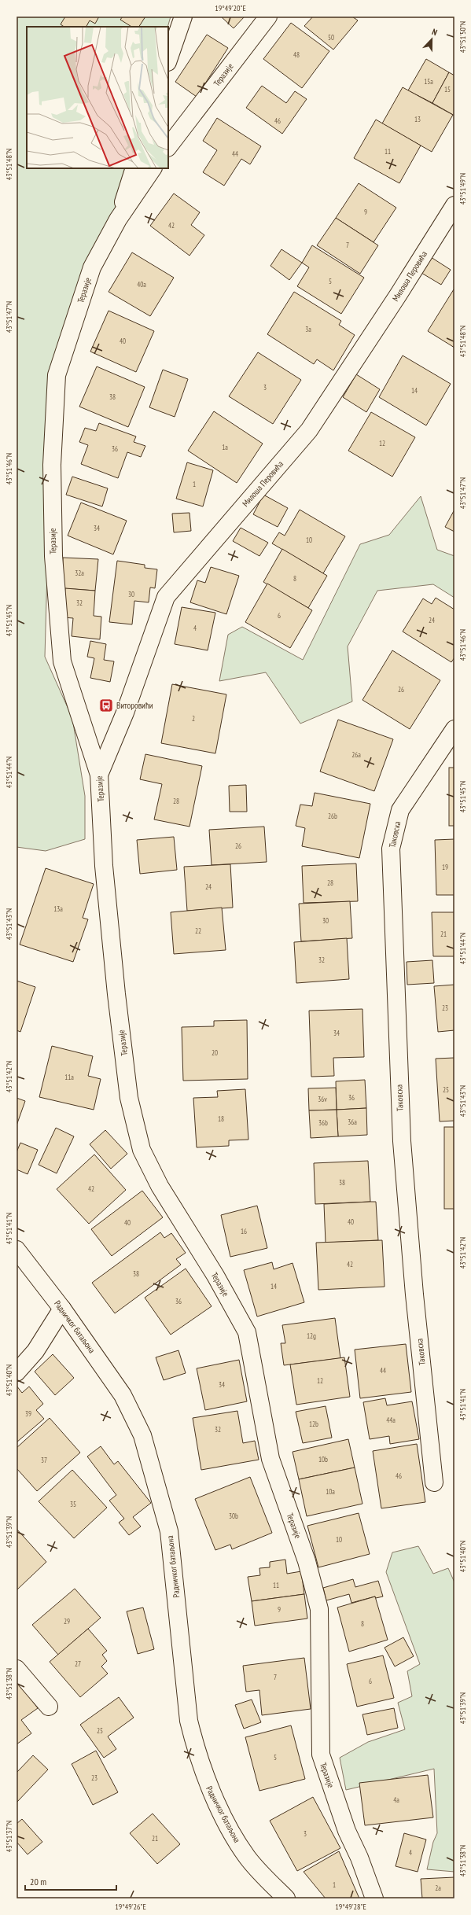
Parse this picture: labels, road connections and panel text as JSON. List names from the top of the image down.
{
  "streets": {
    "street": [
      "Теразије",
      "Милоша Перовића",
      "Таковска",
      "Радничког батаљона"
    ]
  },
  "crossings": [
    ["Теразије", "Милоша Перовића"]
  ],
  "places": {
    "bus stop": ["Виторовићи"]
  },
  "house_numbers": [
    "50",
    "48",
    "15a",
    "15",
    "13",
    "46",
    "11",
    "44",
    "9",
    "42",
    "7",
    "5",
    "40a",
    "3a",
    "40",
    "3",
    "14",
    "38",
    "12",
    "1a",
    "36",
    "1",
    "34",
    "10",
    "32a",
    "8",
    "30",
    "32",
    "6",
    "24",
    "4",
    "26",
    "2",
    "26a",
    "28",
    "26b",
    "26",
    "19",
    "28",
    "24",
    "13a",
    "30",
    "22",
    "21",
    "32",
    "23",
    "34",
    "20",
    "11a",
    "25",
    "36",
    "36v",
    "18",
    "36a",
    "36b",
    "38",
    "42",
    "40",
    "40",
    "16",
    "42",
    "38",
    "14",
    "36",
    "12g",
    "44",
    "12",
    "34",
    "39",
    "44a",
    "12b",
    "32",
    "10b",
    "37",
    "46",
    "10a",
    "35",
    "30b",
    "10",
    "11",
    "9",
    "29",
    "8",
    "27",
    "7",
    "6",
    "25",
    "5",
    "23",
    "4a",
    "3",
    "21",
    "4",
    "1",
    "2a"
  ],
  "scale_bar": "20 m",
  "north": "top",
  "coordinates": [
    "19°49'20\"E",
    "43°51'50\"N",
    "43°51'48\"N",
    "43°51'49\"N",
    "43°51'47\"N",
    "43°51'46\"N",
    "43°51'45\"N",
    "43°51'44\"N",
    "43°51'43\"N",
    "43°51'42\"N",
    "43°51'41\"N",
    "43°51'40\"N",
    "43°51'39\"N",
    "43°51'38\"N",
    "43°51'37\"N",
    "19°49'26\"E",
    "19°49'28\"E"
  ]
}
